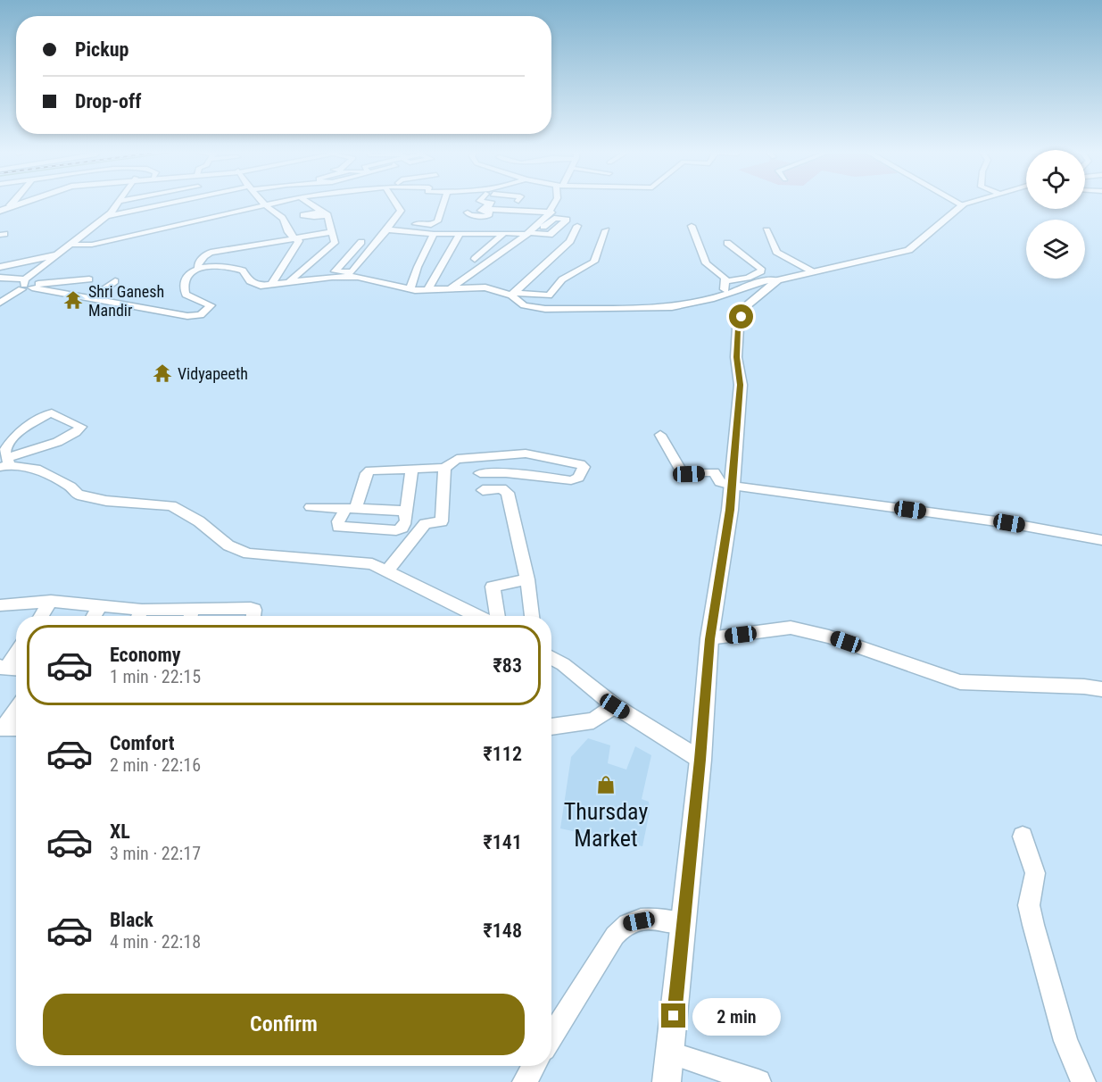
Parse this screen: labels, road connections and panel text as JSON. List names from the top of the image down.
{
  "places": {
    "temple": ["Shri Ganesh Mandir", "Vidyapeeth"],
    "shop": ["Thursday Market"]
  },
  "page": {
    "banner": ["Pickup", "Drop-off"],
    "list": [
      {
        "name": "Economy",
        "note": "1 min · 22:15",
        "value": "₹83"
      },
      {
        "name": "Comfort",
        "note": "2 min · 22:16",
        "value": "₹112"
      },
      {
        "name": "XL",
        "note": "3 min · 22:17",
        "value": "₹141"
      },
      {
        "name": "Black",
        "note": "4 min · 22:18",
        "value": "₹148"
      }
    ],
    "buttons": "Confirm",
    "bubble": "2 min"
  }
}
